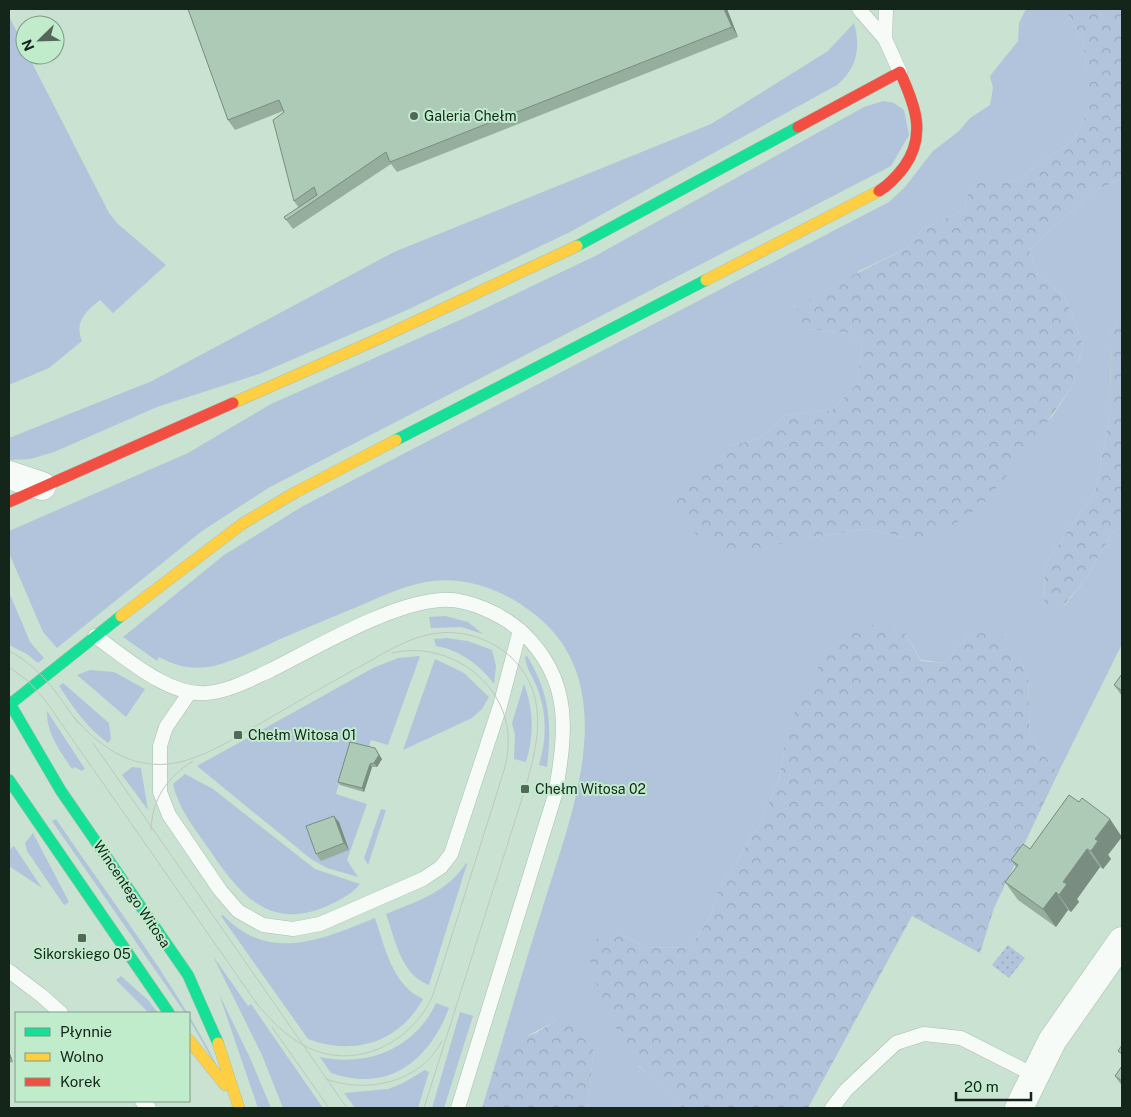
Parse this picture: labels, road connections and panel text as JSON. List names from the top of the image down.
{
  "streets": {
    "street": ["Wincentego Witosa"]
  },
  "places": {
    "other": ["Galeria Chełm"],
    "transit": ["Chełm Witosa 01", "Chełm Witosa 02", "Sikorskiego 05"]
  },
  "legend": ["Płynnie", "Wolno", "Korek"],
  "scale_bar": "20 m",
  "north": "bottom left"
}
